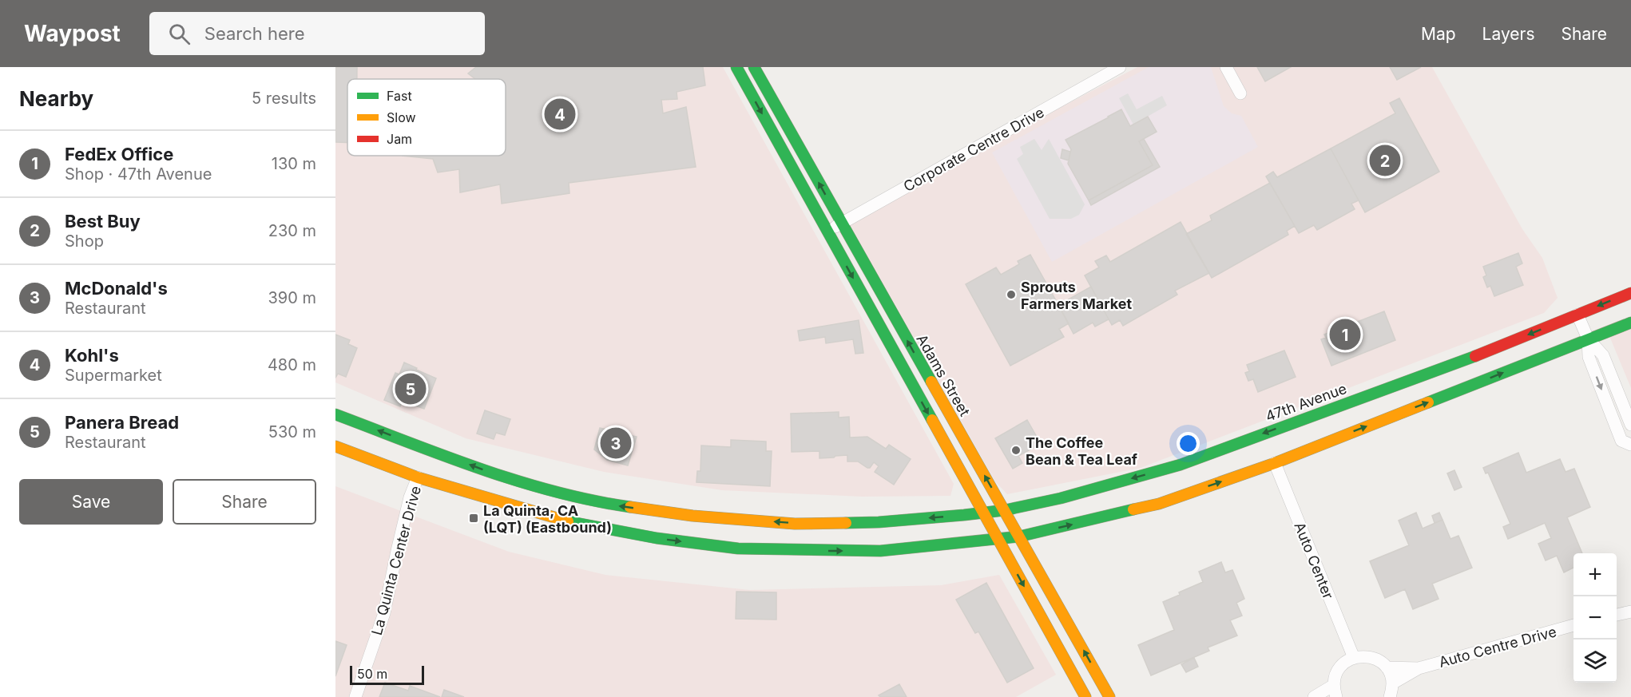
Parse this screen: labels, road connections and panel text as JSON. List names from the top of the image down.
{
  "streets": {
    "main road": ["Adams Street", "47th Avenue"],
    "street": [
      "Corporate Centre Drive",
      "La Quinta Center Drive",
      "Auto Center",
      "Auto Centre Drive"
    ]
  },
  "crossings": [
    ["Corporate Centre Drive", "Adams Street"],
    ["Adams Street", "47th Avenue"]
  ],
  "places": {
    "other": ["Sprouts Farmers Market", "The Coffee Bean & Tea Leaf"],
    "transit": ["La Quinta, CA (LQT) (Eastbound)"]
  },
  "legend": ["Fast", "Slow", "Jam"],
  "scale_bar": "50 m",
  "page": {
    "header": "Waypost",
    "search": "Search here",
    "nav": ["Map", "Layers", "Share"],
    "heading": ["Nearby", "5 results"],
    "pins": [
      "4",
      "2",
      "1",
      "5",
      "3"
    ],
    "list": [
      {
        "mark": "1",
        "name": "FedEx Office",
        "note": "Shop · 47th Avenue",
        "value": "130 m"
      },
      {
        "mark": "2",
        "name": "Best Buy",
        "note": "Shop",
        "value": "230 m"
      },
      {
        "mark": "3",
        "name": "McDonald's",
        "note": "Restaurant",
        "value": "390 m"
      },
      {
        "mark": "4",
        "name": "Kohl's",
        "note": "Supermarket",
        "value": "480 m"
      },
      {
        "mark": "5",
        "name": "Panera Bread",
        "note": "Restaurant",
        "value": "530 m"
      }
    ],
    "buttons": ["Save", "Share"],
    "map_buttons": ["+", "−"],
    "scale": "50 m"
  }
}
